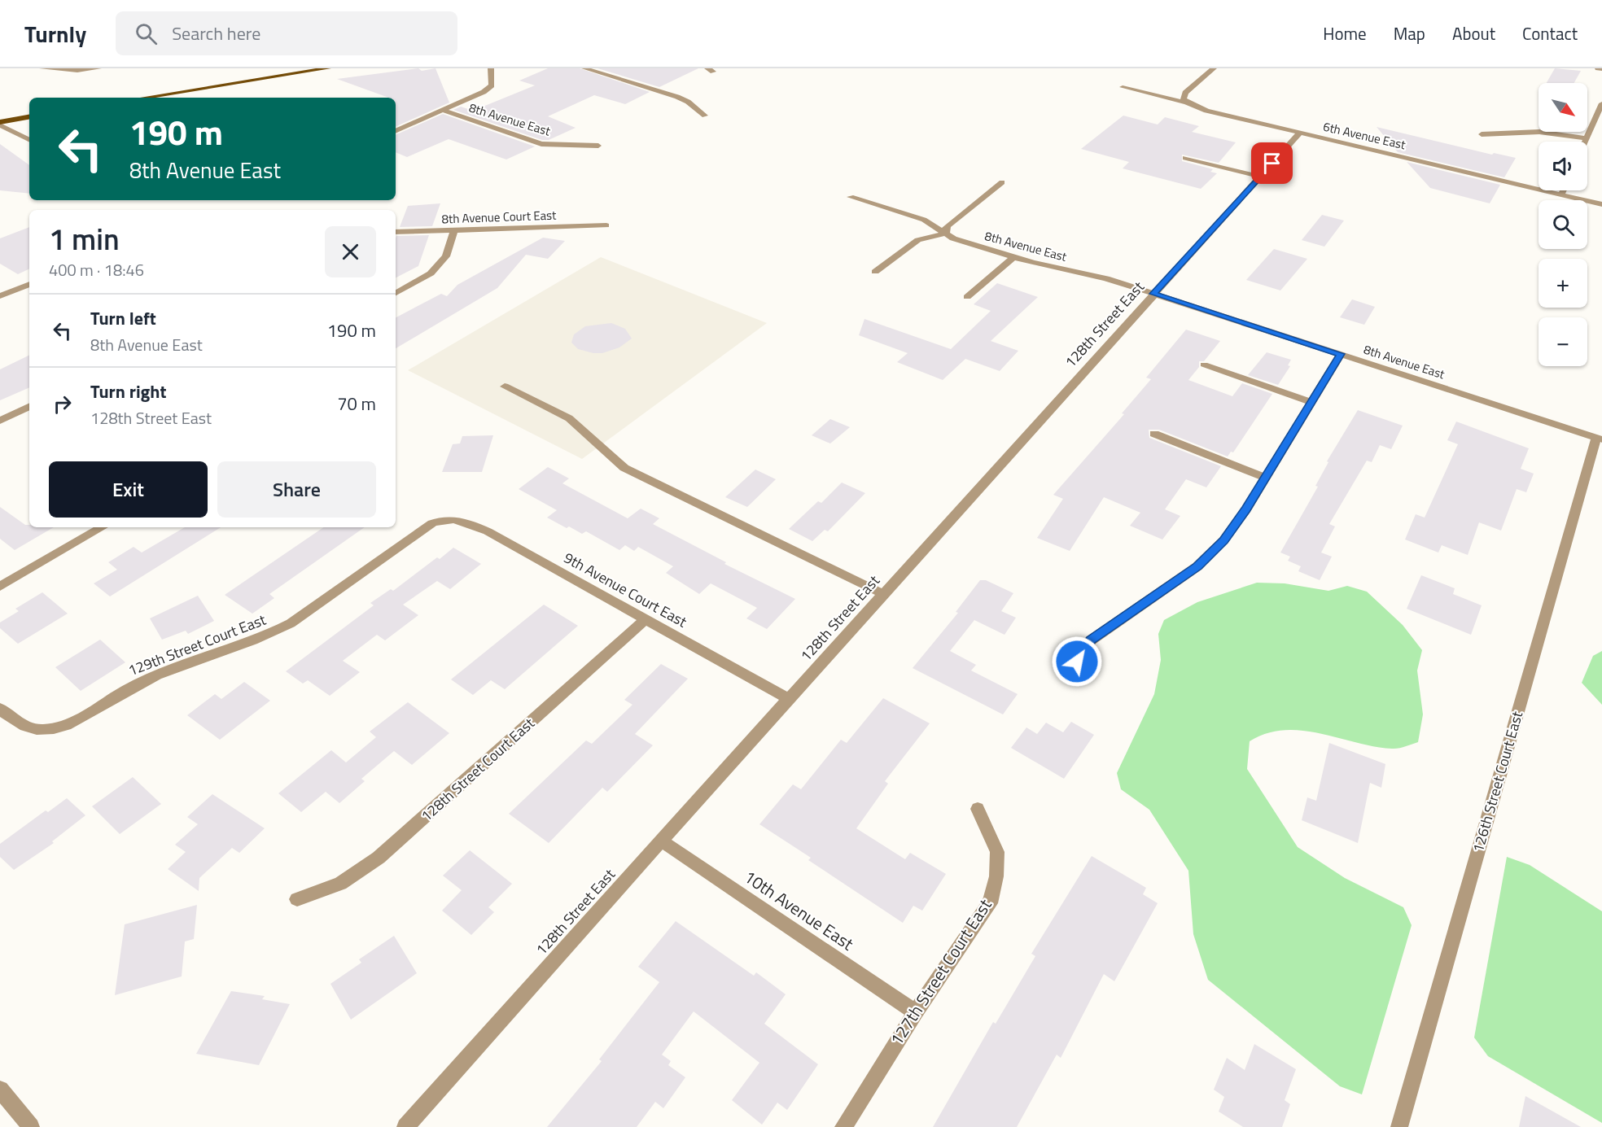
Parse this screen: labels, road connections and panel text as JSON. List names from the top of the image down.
{
  "streets": {
    "street": [
      "8th Avenue East",
      "6th Avenue East",
      "8th Avenue Court East",
      "128th Street East",
      "9th Avenue Court East",
      "129th Street Court East",
      "128th Street Court East",
      "126th Street Court East",
      "10th Avenue East",
      "127th Street Court East"
    ]
  },
  "crossings": [
    ["8th Avenue East", "128th Street East"],
    ["8th Avenue East", "126th Street Court East"],
    ["6th Avenue East", "128th Street East"],
    ["128th Street East", "9th Avenue Court East"],
    ["128th Street East", "10th Avenue East"],
    ["9th Avenue Court East", "129th Street Court East"],
    ["9th Avenue Court East", "128th Street Court East"],
    ["10th Avenue East", "127th Street Court East"]
  ],
  "north": "bottom right",
  "page": {
    "header": "Turnly",
    "search": "Search here",
    "nav": [
      "Home",
      "Map",
      "About",
      "Contact"
    ],
    "map_buttons": ["+", "−"],
    "turn": ["190 m", "8th Avenue East"],
    "heading": ["1 min", "400 m · 18:46"],
    "list": [
      {
        "name": "Turn left",
        "note": "8th Avenue East",
        "value": "190 m"
      },
      {
        "name": "Turn right",
        "note": "128th Street East",
        "value": "70 m"
      }
    ],
    "buttons": ["Exit", "Share"]
  }
}
